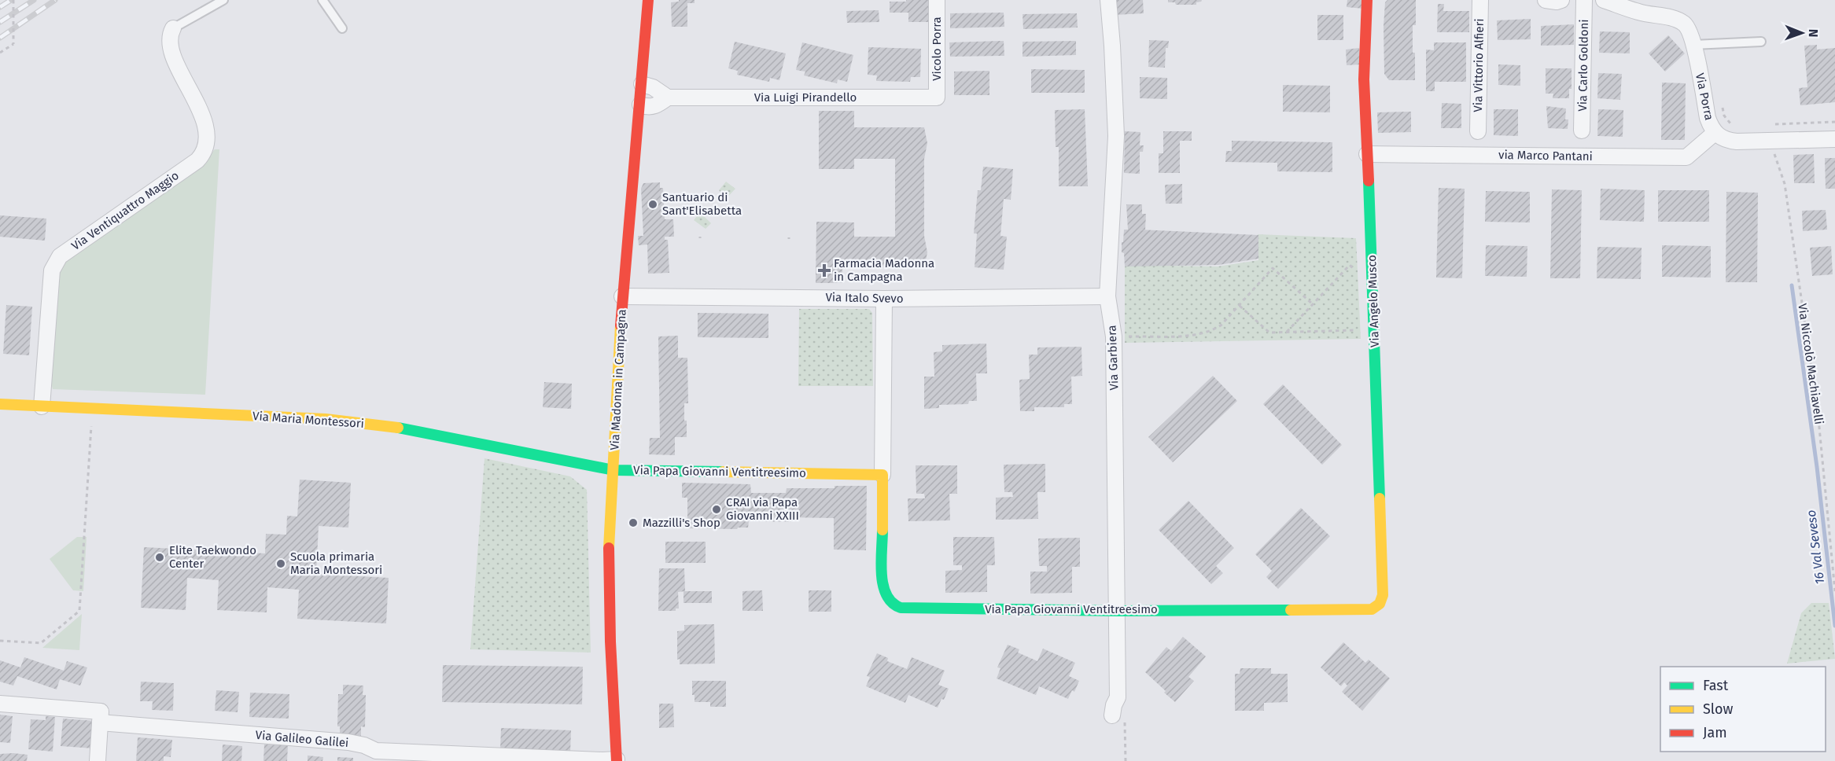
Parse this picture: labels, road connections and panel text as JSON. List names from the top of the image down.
{
  "streets": {
    "street": [
      "Vicolo Porra",
      "Via Vittorio Alfieri",
      "Via Carlo Goldoni",
      "Via Porra",
      "Via Luigi Pirandello",
      "via Marco Pantani",
      "Via Ventiquattro Maggio",
      "Via Italo Svevo",
      "Via Angelo Musco",
      "Via Garbiera",
      "Via Madonna in Campagna",
      "Via Maria Montessori",
      "Via Papa Giovanni Ventitreesimo",
      "Via Galileo Galilei"
    ],
    "path": ["Via Niccolò Machiavelli"]
  },
  "crossings": [
    ["Vicolo Porra", "Via Luigi Pirandello"],
    ["Via Porra", "via Marco Pantani"],
    ["Via Porra", "Via Niccolò Machiavelli"],
    ["Via Luigi Pirandello", "Via Madonna in Campagna"],
    ["via Marco Pantani", "Via Angelo Musco"],
    ["Via Ventiquattro Maggio", "Via Maria Montessori"],
    ["Via Italo Svevo", "Via Garbiera"],
    ["Via Italo Svevo", "Via Madonna in Campagna"],
    ["Via Italo Svevo", "Via Papa Giovanni Ventitreesimo"],
    ["Via Angelo Musco", "Via Papa Giovanni Ventitreesimo"],
    ["Via Garbiera", "Via Papa Giovanni Ventitreesimo"],
    ["Via Madonna in Campagna", "Via Maria Montessori"],
    ["Via Madonna in Campagna", "Via Papa Giovanni Ventitreesimo"],
    ["Via Madonna in Campagna", "Via Galileo Galilei"],
    ["Via Maria Montessori", "Via Papa Giovanni Ventitreesimo"]
  ],
  "water": ["16 Val Seveso"],
  "places": {
    "other": [
      "Santuario di Sant'Elisabetta",
      "CRAI via Papa Giovanni XXIII",
      "Mazzilli's Shop",
      "Elite Taekwondo Center",
      "Scuola primaria Maria Montessori"
    ],
    "health": ["Farmacia Madonna in Campagna"]
  },
  "legend": ["Fast", "Slow", "Jam"],
  "north": "right"
}
